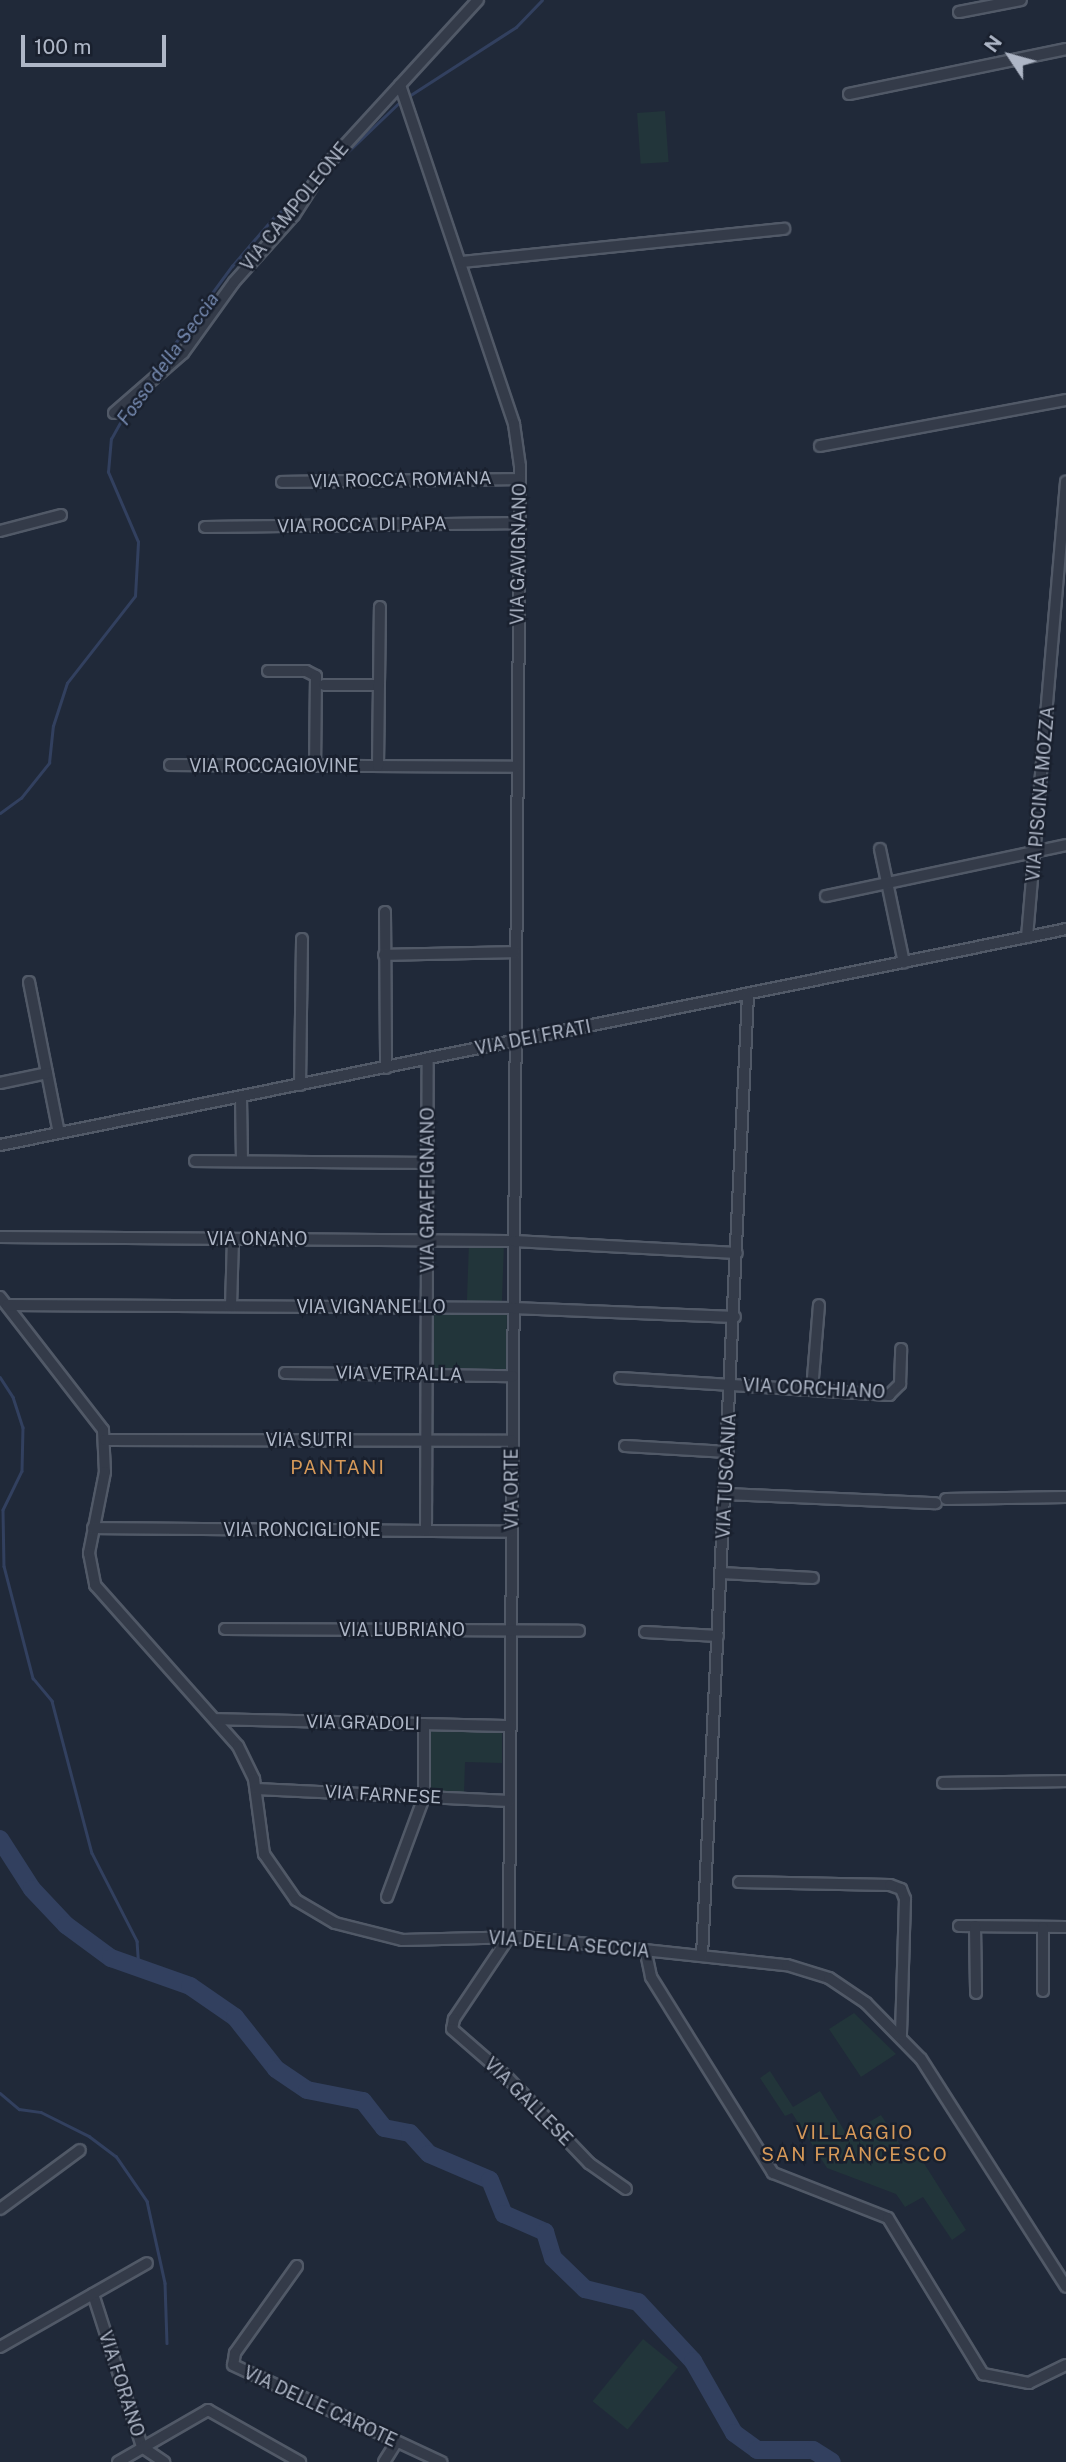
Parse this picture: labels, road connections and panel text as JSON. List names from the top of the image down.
{
  "streets": {
    "street": [
      "VIA CAMPOLEONE",
      "VIA ROCCA ROMANA",
      "VIA ROCCA DI PAPA",
      "VIA GAVIGNANO",
      "VIA ROCCAGIOVINE",
      "VIA PISCINA MOZZA",
      "VIA DEI FRATI",
      "VIA GRAFFIGNANO",
      "VIA ONANO",
      "VIA VIGNANELLO",
      "VIA VETRALLA",
      "VIA CORCHIANO",
      "VIA SUTRI",
      "VIA TUSCANIA",
      "VIA ORTE",
      "VIA RONCIGLIONE",
      "VIA LUBRIANO",
      "VIA GRADOLI",
      "VIA FARNESE",
      "VIA DELLA SECCIA",
      "VIA GALLESE",
      "VIA FORANO",
      "VIA DELLE CAROTE"
    ]
  },
  "crossings": [
    ["VIA CAMPOLEONE", "VIA GAVIGNANO"],
    ["VIA ROCCA ROMANA", "VIA GAVIGNANO"],
    ["VIA ROCCA DI PAPA", "VIA GAVIGNANO"],
    ["VIA GAVIGNANO", "VIA ROCCAGIOVINE"],
    ["VIA GAVIGNANO", "VIA DEI FRATI"],
    ["VIA GAVIGNANO", "VIA ORTE"],
    ["VIA PISCINA MOZZA", "VIA DEI FRATI"],
    ["VIA DEI FRATI", "VIA GRAFFIGNANO"],
    ["VIA DEI FRATI", "VIA TUSCANIA"],
    ["VIA DEI FRATI", "VIA ORTE"],
    ["VIA GRAFFIGNANO", "VIA ONANO"],
    ["VIA GRAFFIGNANO", "VIA VIGNANELLO"],
    ["VIA GRAFFIGNANO", "VIA VETRALLA"],
    ["VIA GRAFFIGNANO", "VIA SUTRI"],
    ["VIA GRAFFIGNANO", "VIA RONCIGLIONE"],
    ["VIA ONANO", "VIA TUSCANIA"],
    ["VIA ONANO", "VIA ORTE"],
    ["VIA VIGNANELLO", "VIA TUSCANIA"],
    ["VIA VIGNANELLO", "VIA ORTE"],
    ["VIA VIGNANELLO", "VIA DELLA SECCIA"],
    ["VIA VETRALLA", "VIA ORTE"],
    ["VIA CORCHIANO", "VIA TUSCANIA"],
    ["VIA SUTRI", "VIA ORTE"],
    ["VIA SUTRI", "VIA DELLA SECCIA"],
    ["VIA TUSCANIA", "VIA DELLA SECCIA"],
    ["VIA ORTE", "VIA RONCIGLIONE"],
    ["VIA ORTE", "VIA LUBRIANO"],
    ["VIA ORTE", "VIA GRADOLI"],
    ["VIA ORTE", "VIA FARNESE"],
    ["VIA ORTE", "VIA DELLA SECCIA"],
    ["VIA ORTE", "VIA GALLESE"],
    ["VIA RONCIGLIONE", "VIA DELLA SECCIA"],
    ["VIA GRADOLI", "VIA DELLA SECCIA"],
    ["VIA FARNESE", "VIA DELLA SECCIA"],
    ["VIA DELLA SECCIA", "VIA GALLESE"]
  ],
  "districts": ["PANTANI", "VILLAGGIO SAN FRANCESCO"],
  "water": ["Fosso della Seccia"],
  "scale_bar": "100 m",
  "north": "top left"
}
